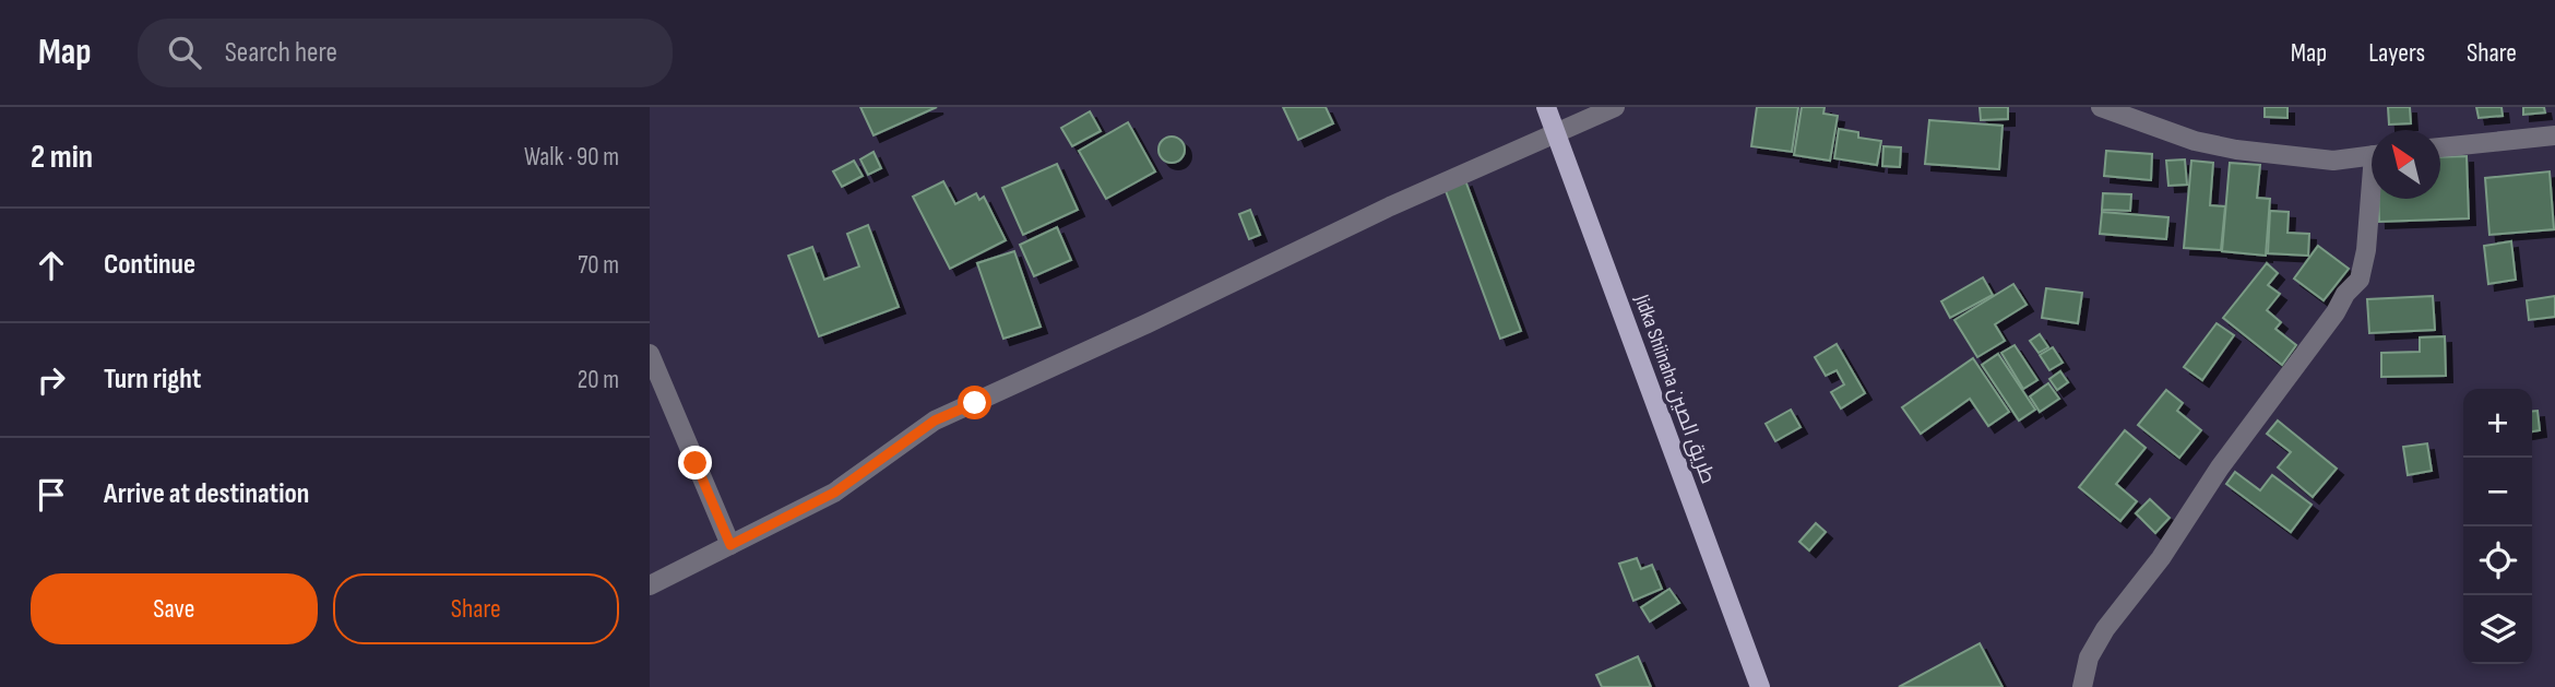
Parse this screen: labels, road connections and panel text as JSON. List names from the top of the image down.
{
  "streets": {
    "main road": ["Jidka Shiinaha طريق الصين"]
  },
  "north": "top left",
  "page": {
    "header": "Map",
    "search": "Search here",
    "nav": ["Map", "Layers", "Share"],
    "heading": ["2 min", "Walk · 90 m"],
    "list": [
      ["Continue", "70 m"],
      ["Turn right", "20 m"],
      "Arrive at destination"
    ],
    "map_buttons": ["+", "−"],
    "buttons": ["Save", "Share"]
  }
}
